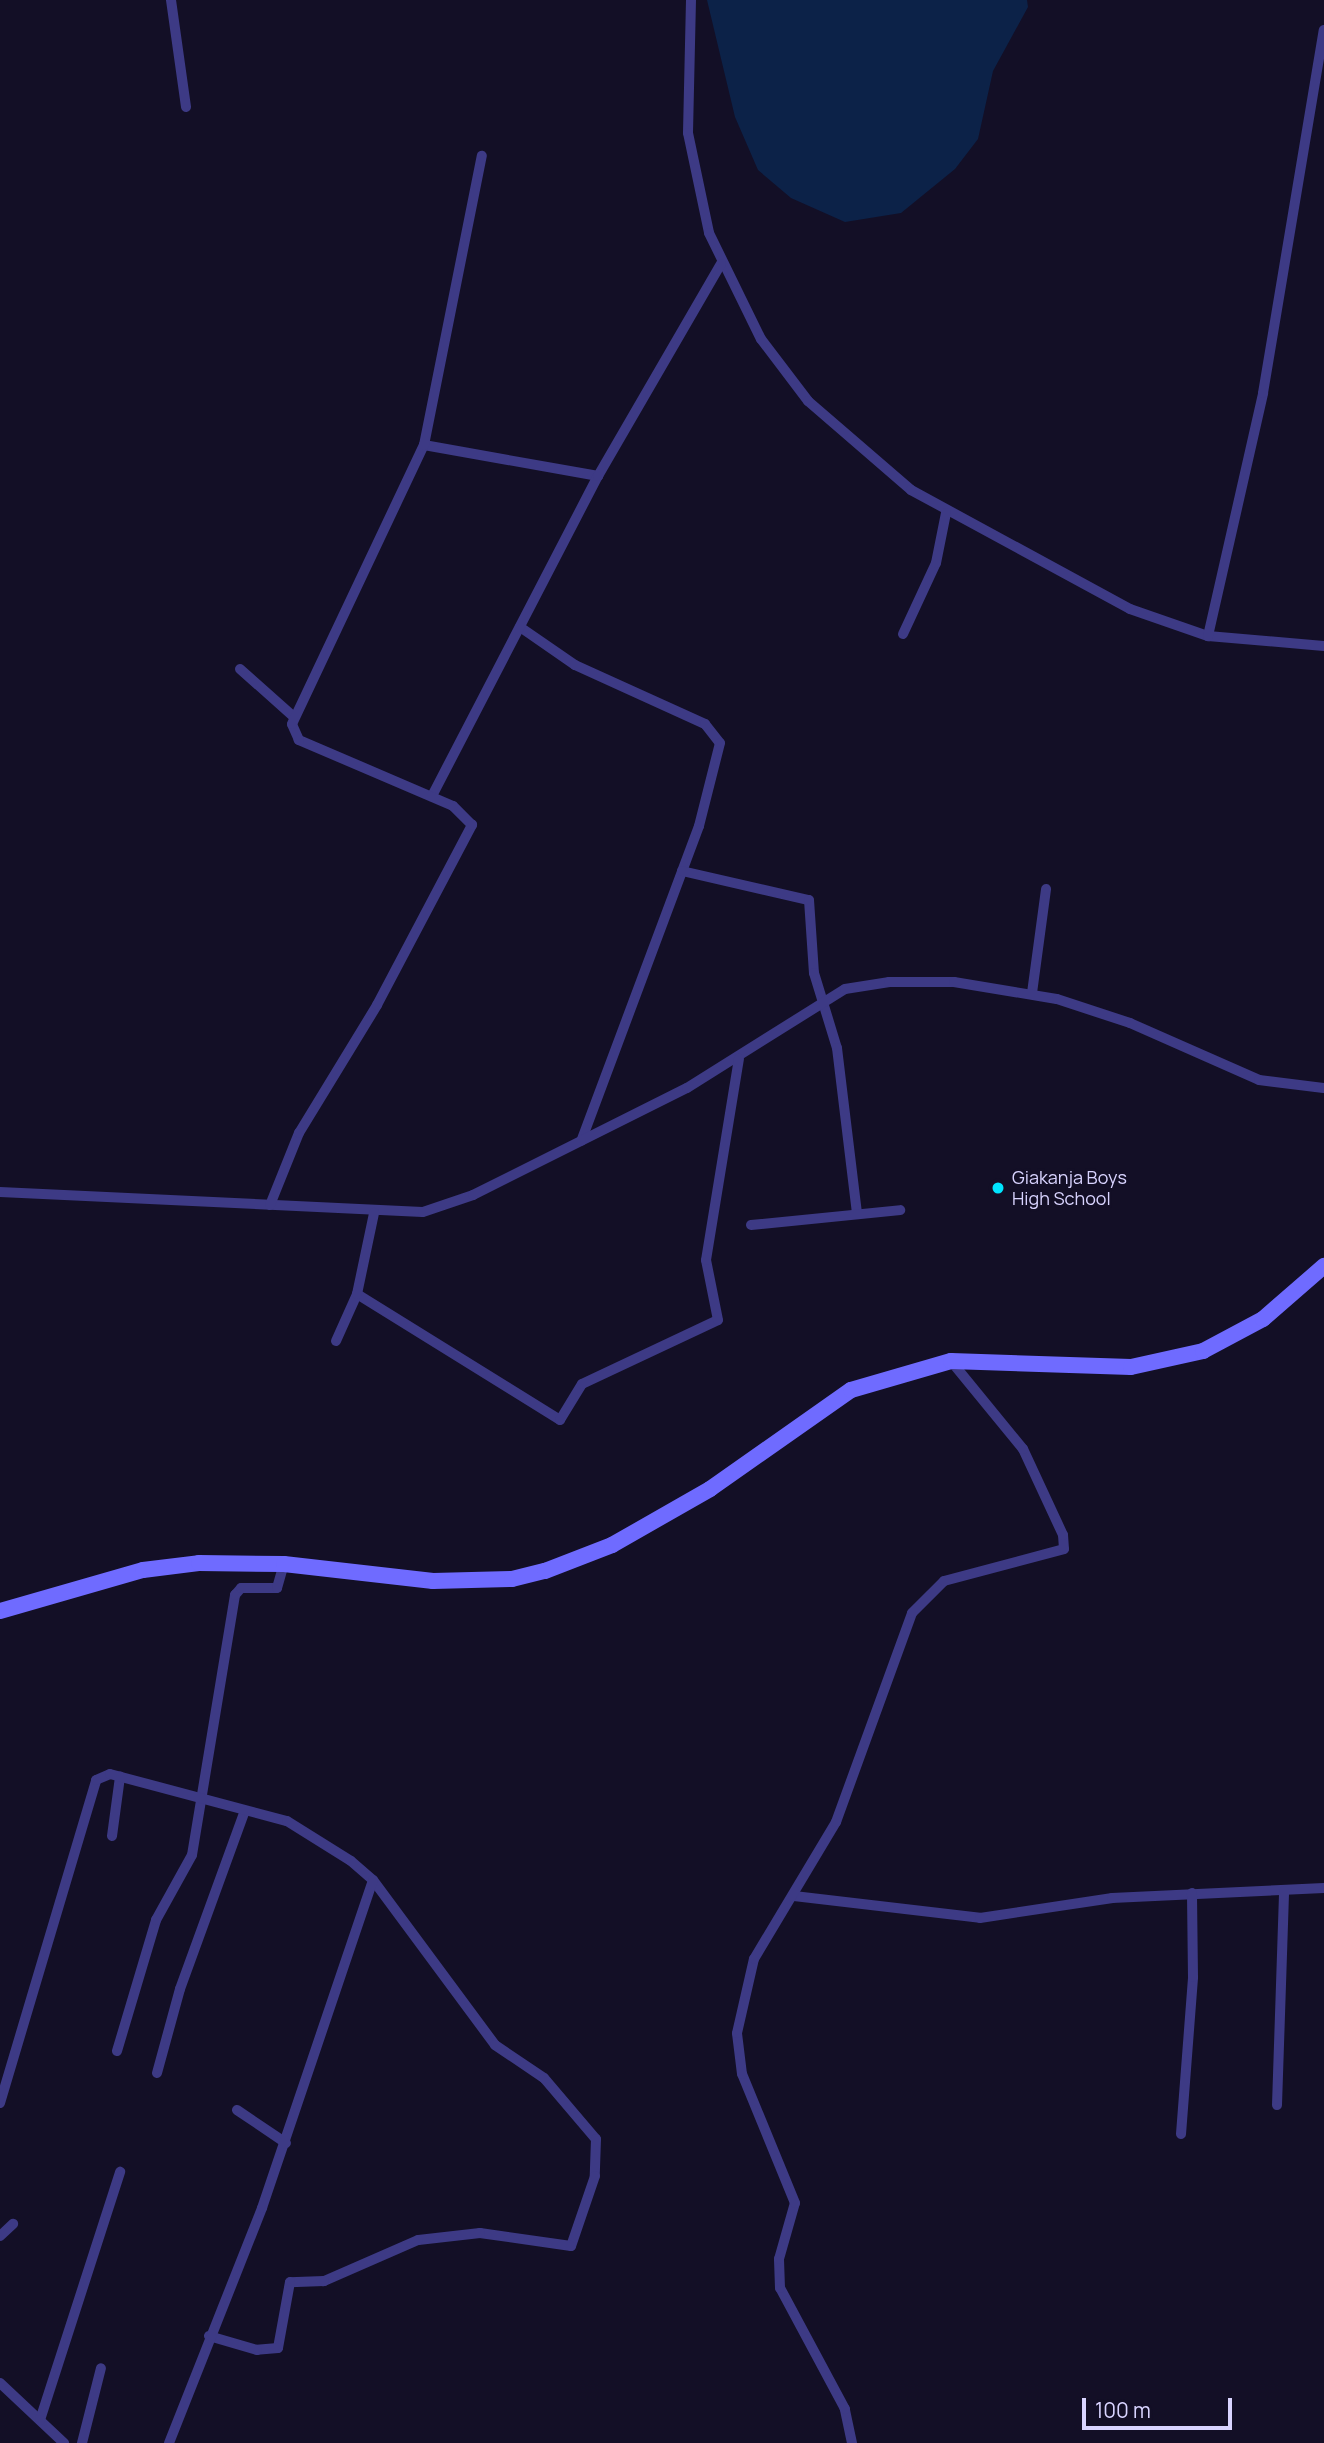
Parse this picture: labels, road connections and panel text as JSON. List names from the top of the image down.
{
  "places": ["Giakanja Boys High School"],
  "scale_bar": "100 m"
}
